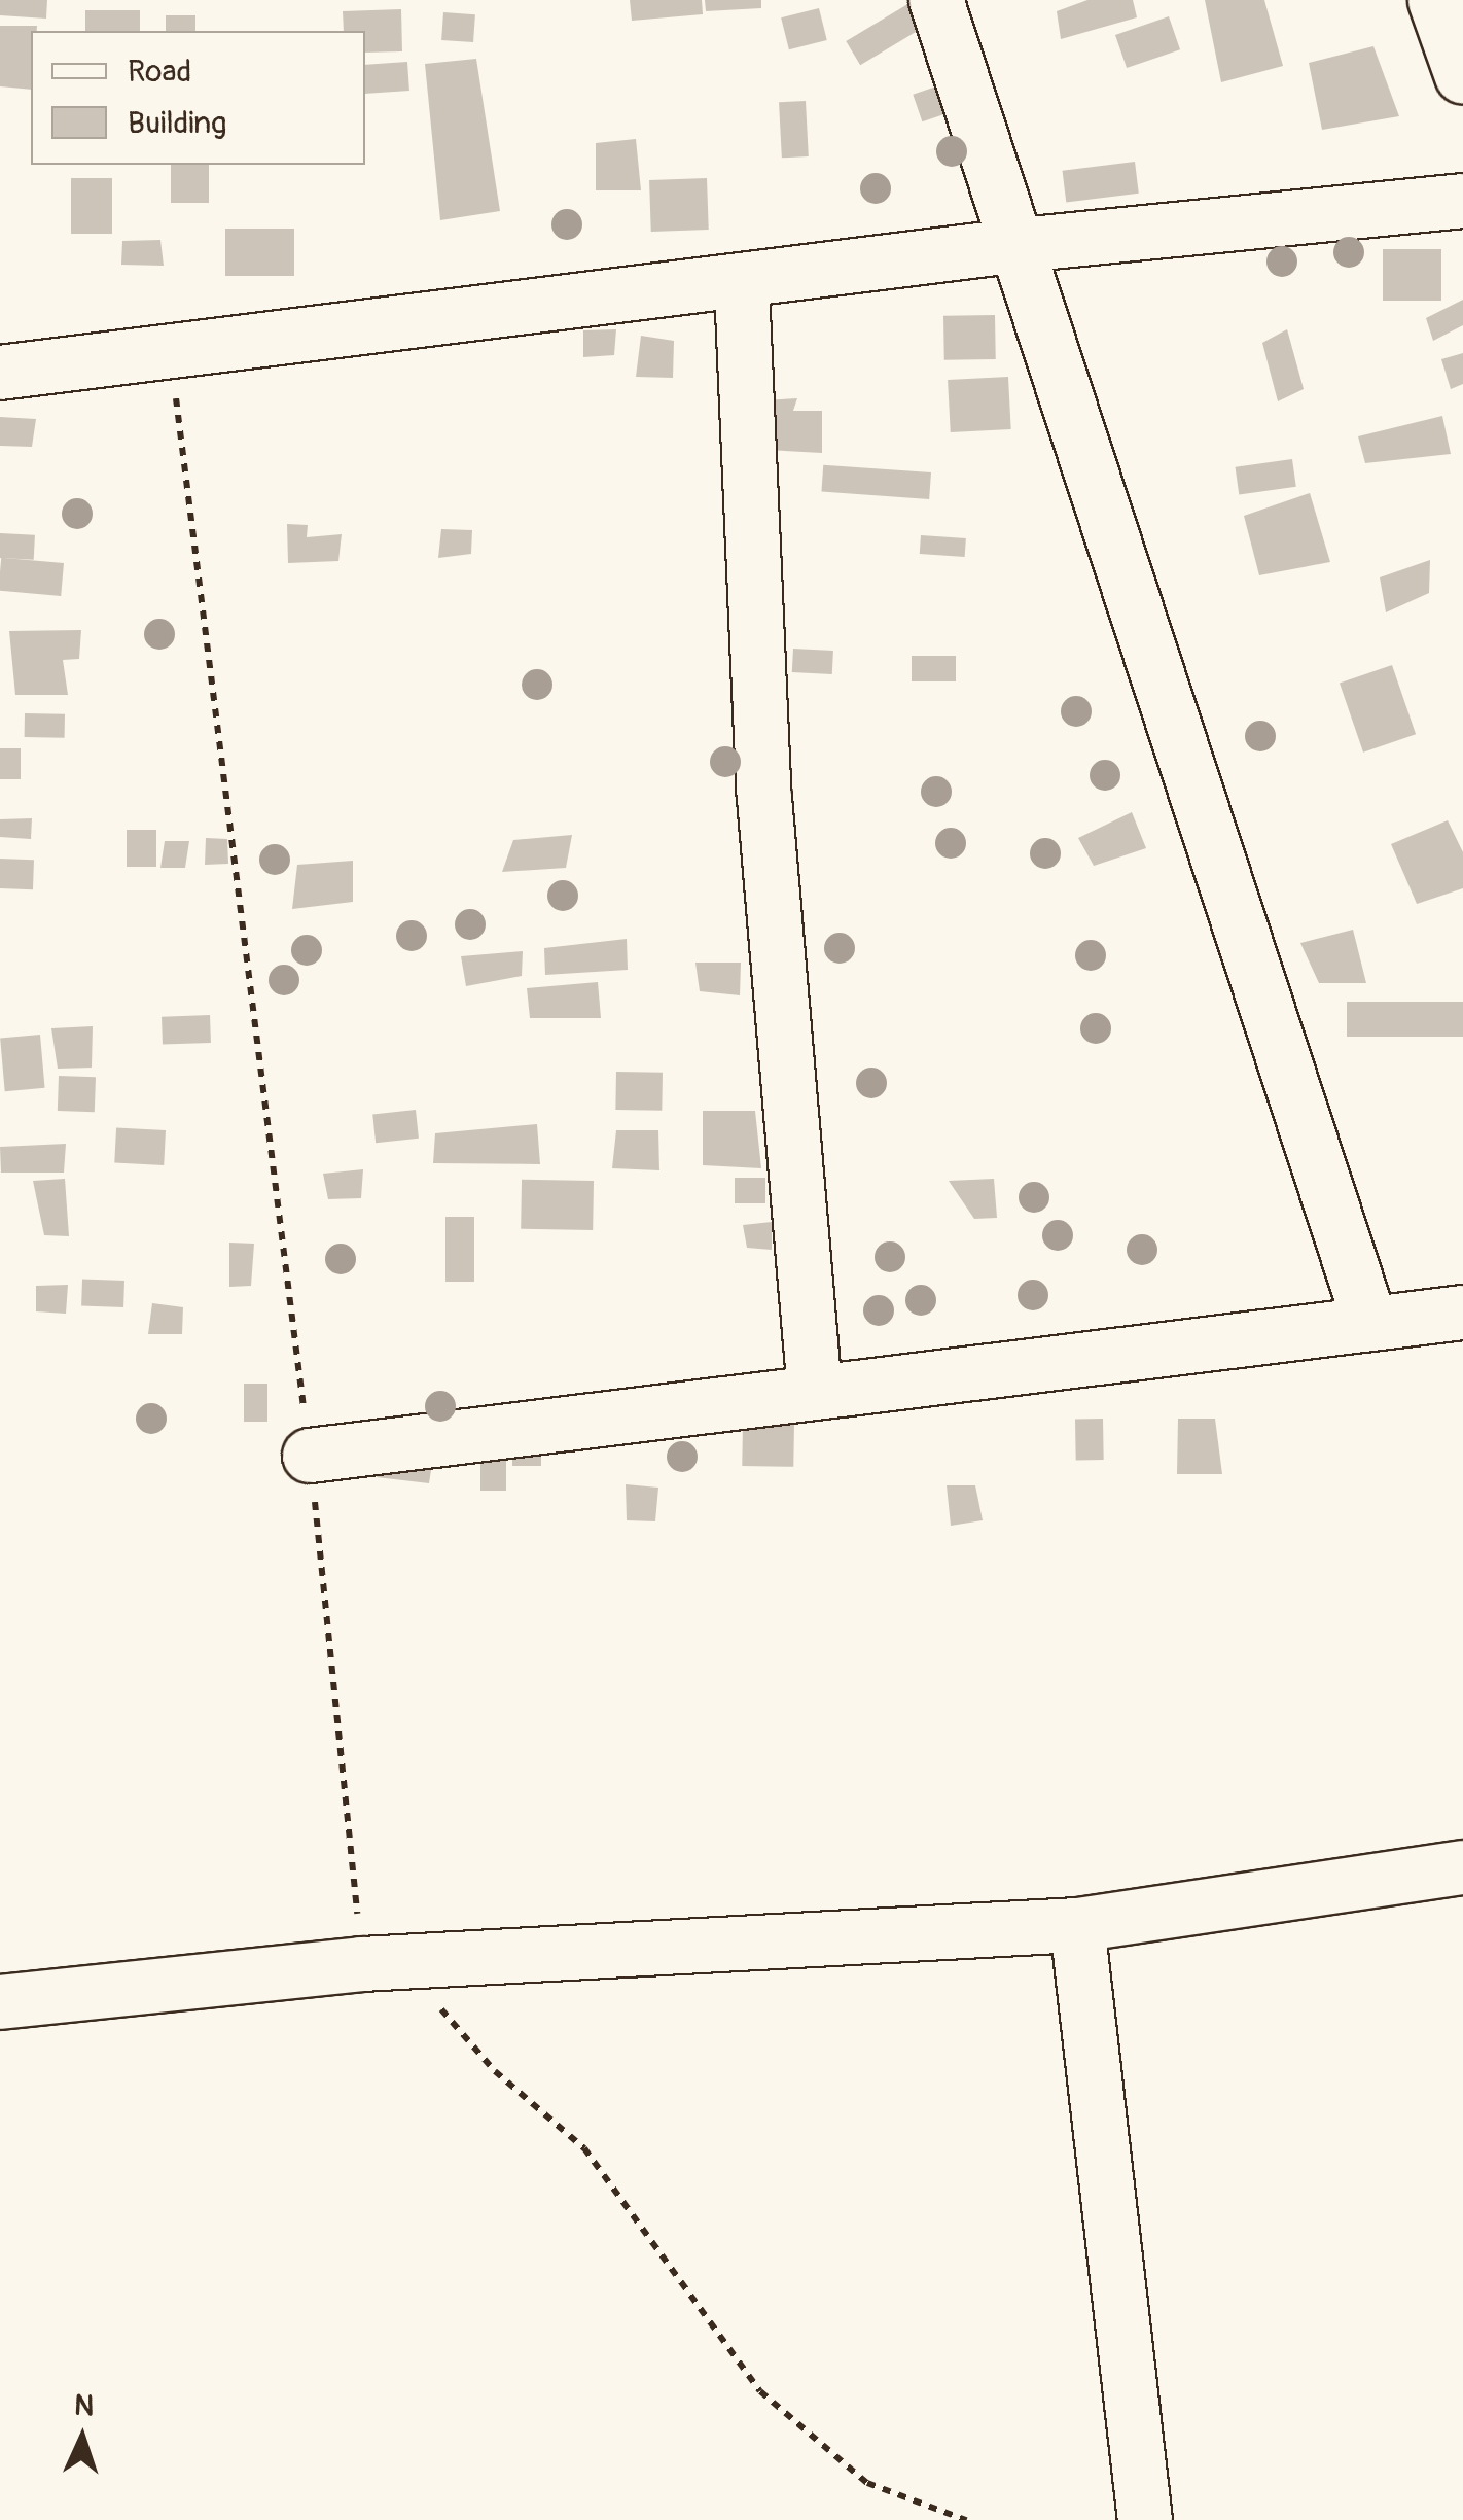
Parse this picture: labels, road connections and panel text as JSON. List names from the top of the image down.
{
  "legend": ["Road", "Building"],
  "north": "top"
}
